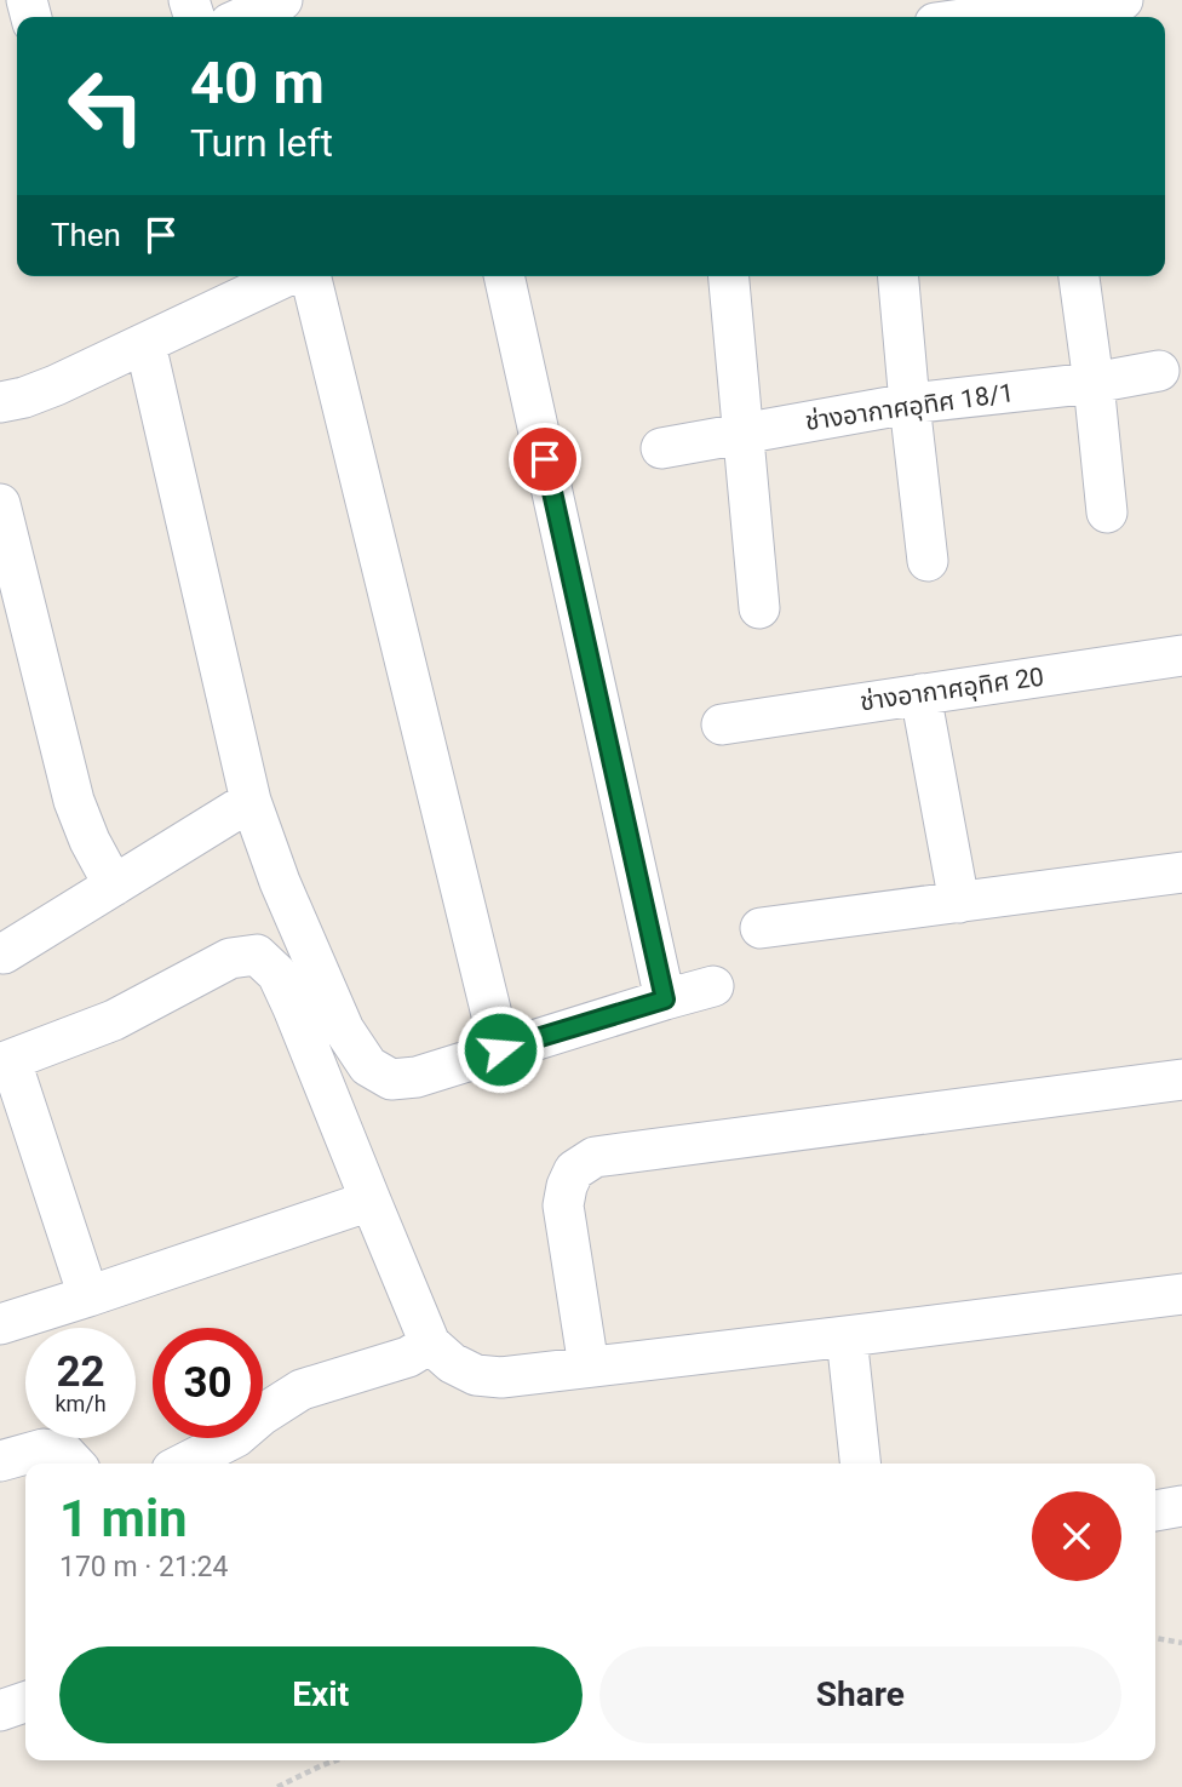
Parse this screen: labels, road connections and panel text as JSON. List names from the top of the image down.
{
  "streets": {
    "street": ["ช่างอากาศอุทิศ 18/1", "ช่างอากาศอุทิศ 20"]
  },
  "page": {
    "turn": ["40 m", "Turn left"],
    "then": "Then",
    "speed": "22 km/h",
    "limit": "30",
    "heading": ["1 min", "170 m · 21:24"],
    "buttons": ["Exit", "Share"]
  }
}
